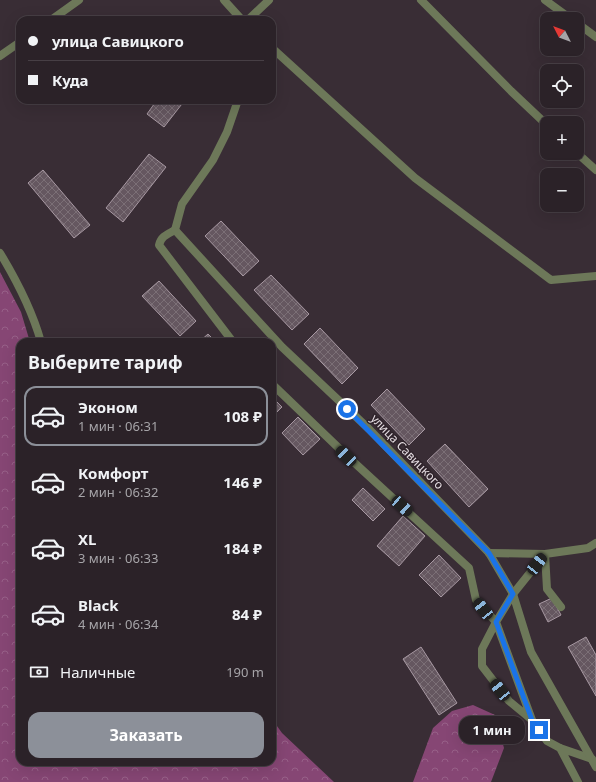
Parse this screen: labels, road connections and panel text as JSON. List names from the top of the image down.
{
  "streets": {
    "street": ["улица Савицкого"]
  },
  "north": "top left",
  "page": {
    "map_buttons": ["+", "−"],
    "banner": ["улица Савицкого", "Куда"],
    "heading": "Выберите тариф",
    "list": [
      {
        "name": "Эконом",
        "note": "1 мин · 06:31",
        "value": "108 ₽"
      },
      {
        "name": "Комфорт",
        "note": "2 мин · 06:32",
        "value": "146 ₽"
      },
      {
        "name": "XL",
        "note": "3 мин · 06:33",
        "value": "184 ₽"
      },
      {
        "name": "Black",
        "note": "4 мин · 06:34",
        "value": "84 ₽"
      }
    ],
    "pay": ["Наличные", "190 m"],
    "buttons": "Заказать",
    "bubble": "1 мин"
  }
}
